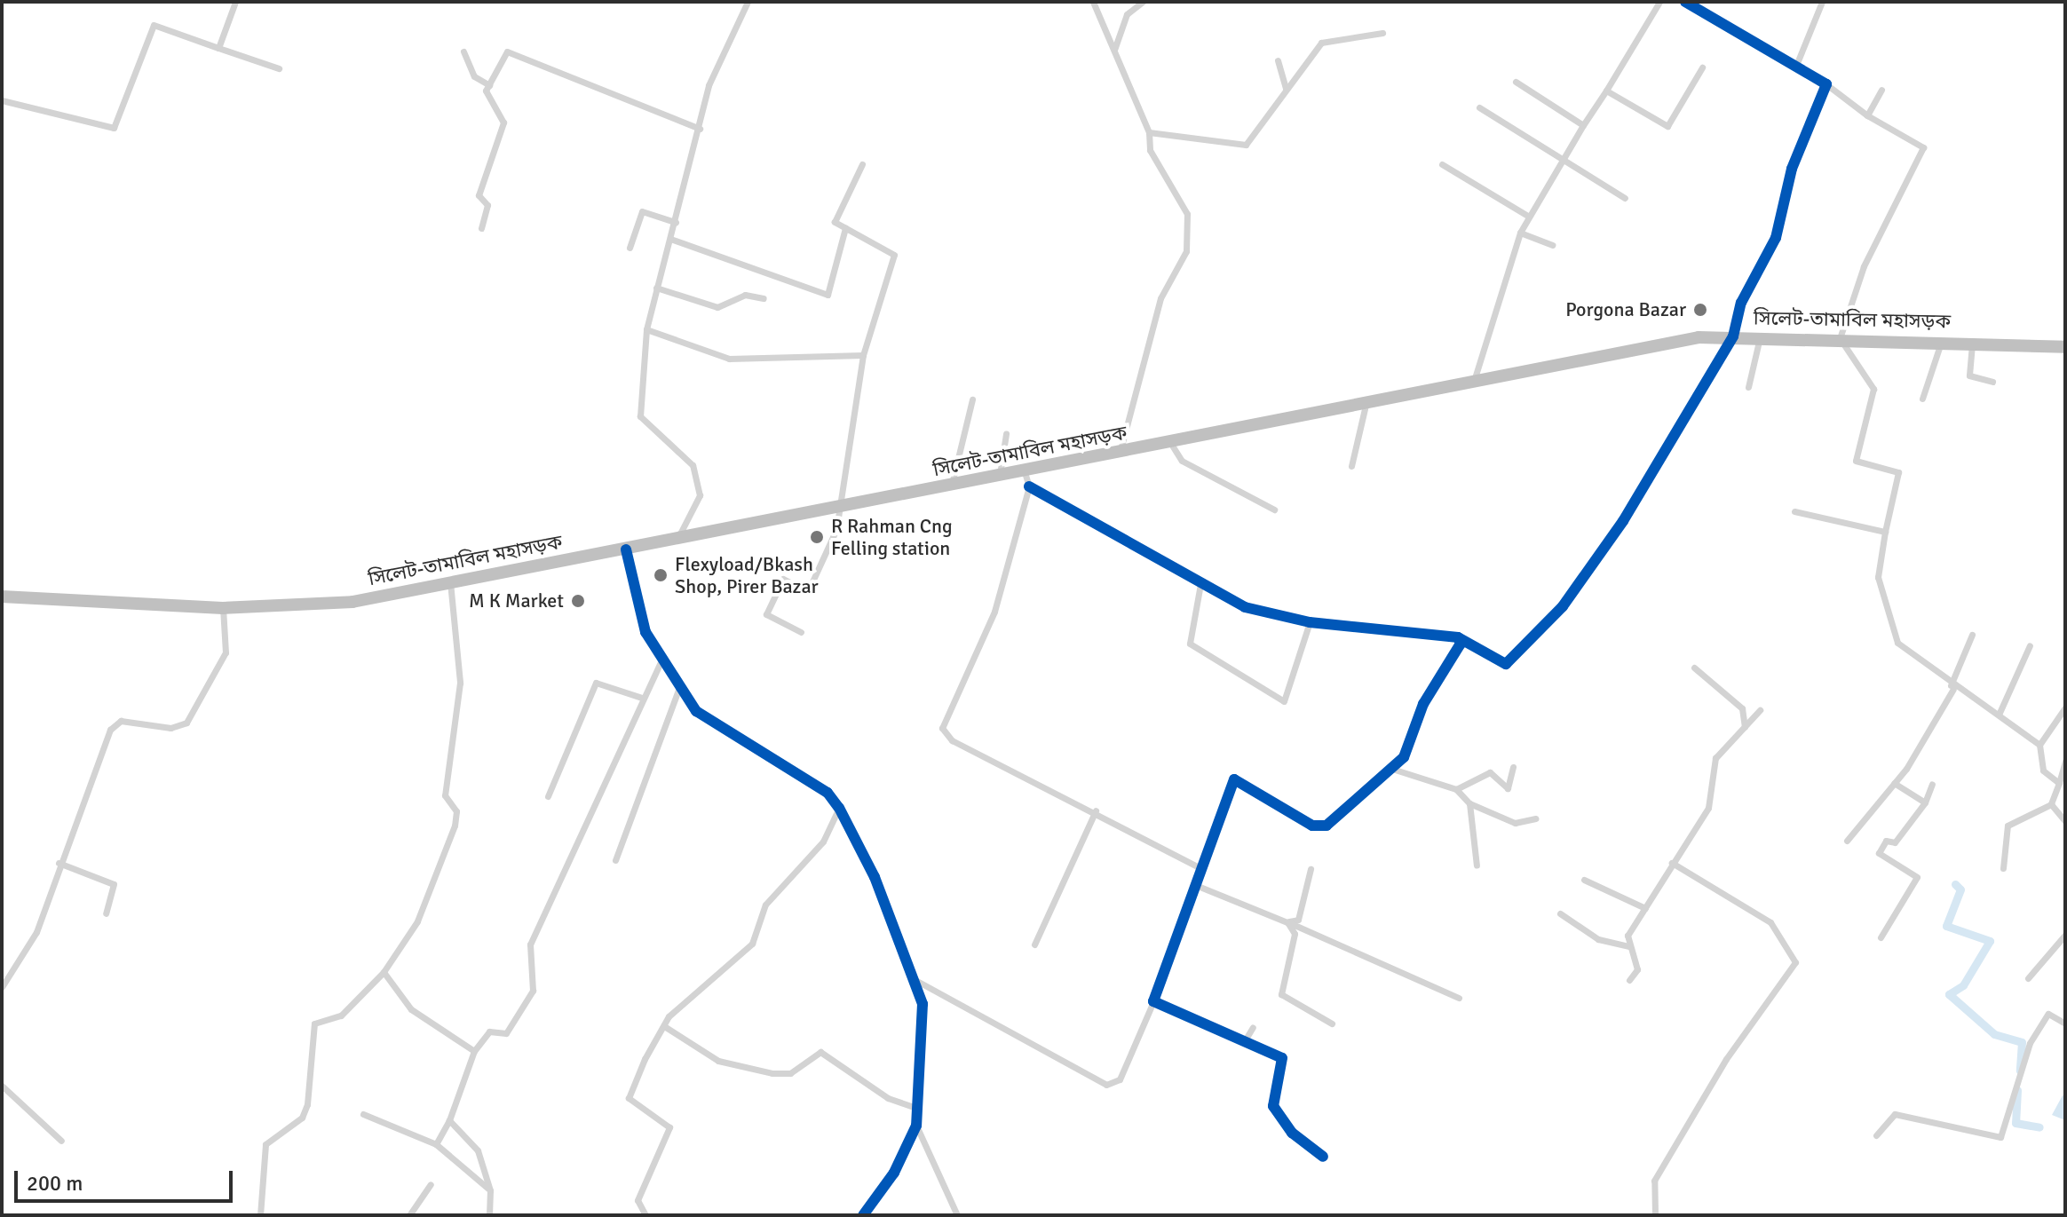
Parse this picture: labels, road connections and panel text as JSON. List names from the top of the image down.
{
  "streets": {
    "highway": ["সিলেট-তামাবিল মহাসড়ক"]
  },
  "places": [
    "Porgona Bazar",
    "R Rahman Cng Felling station",
    "Flexyload/Bkash Shop, Pirer Bazar",
    "M K Market"
  ],
  "scale_bar": "200 m"
}
